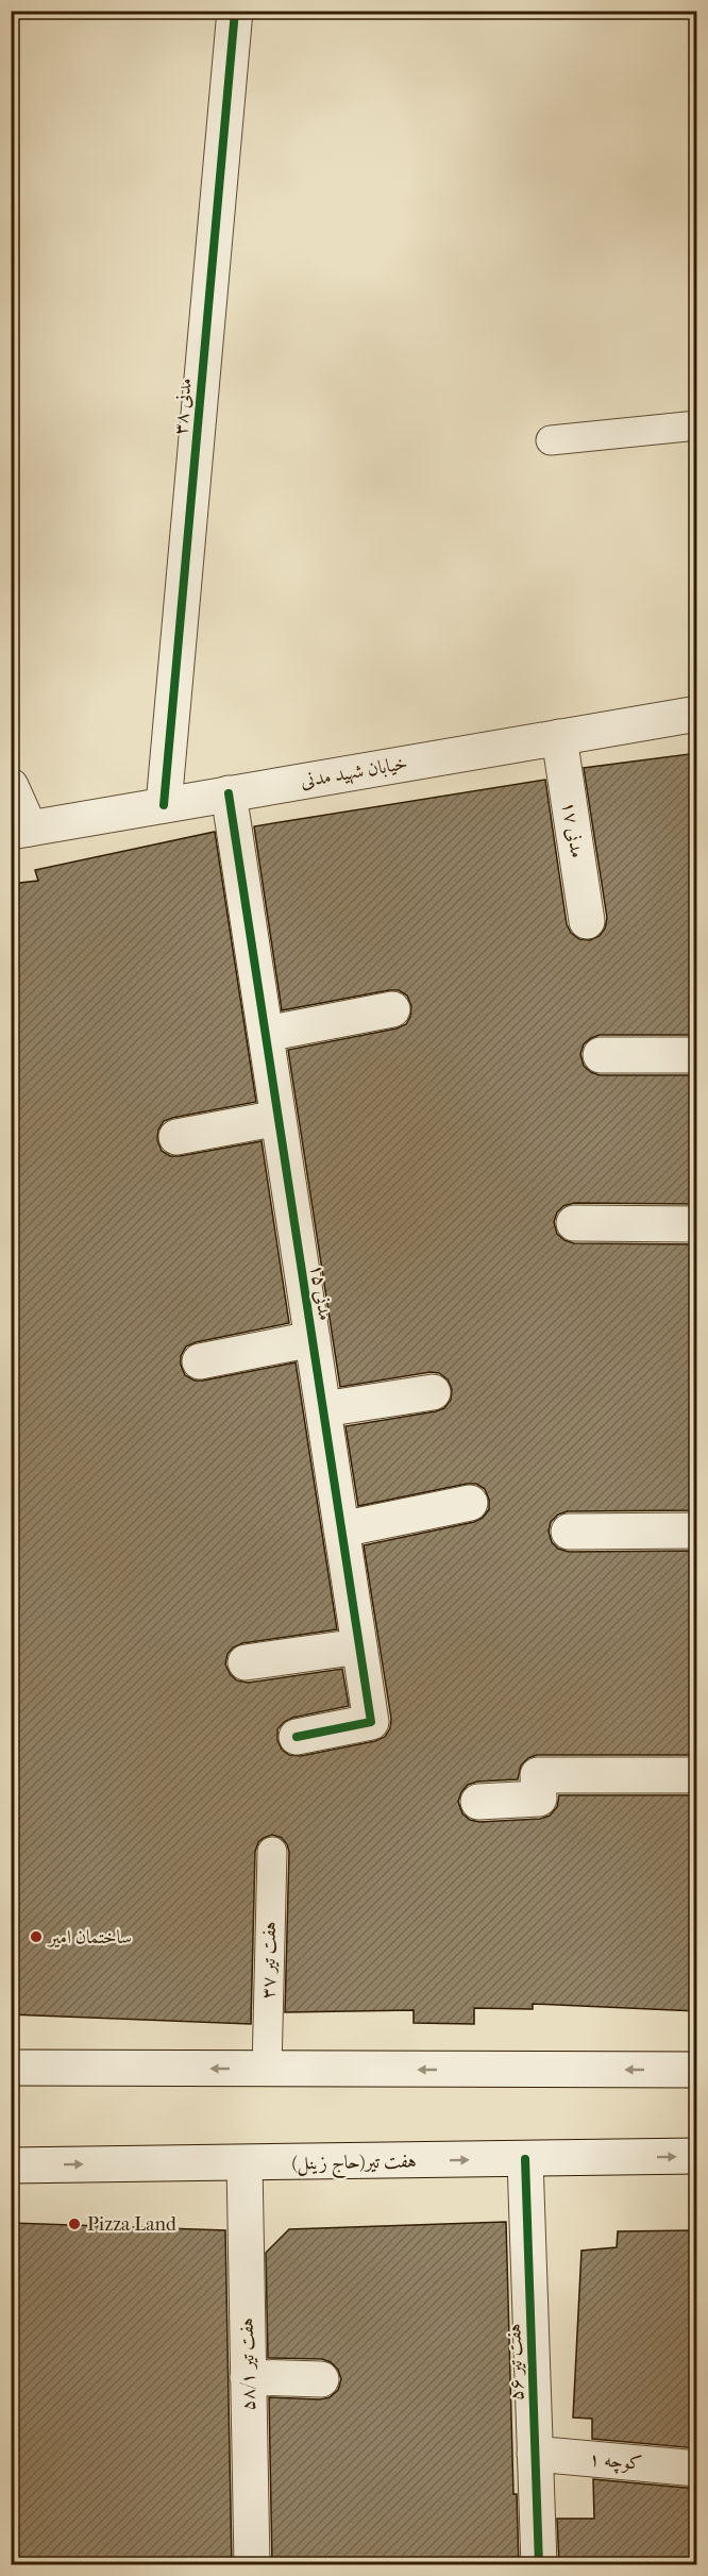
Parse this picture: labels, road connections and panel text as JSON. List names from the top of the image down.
{
  "streets": {
    "street": [
      "مدنی ۳۸",
      "خیابان شهید مدنی",
      "مدنی ۱۷",
      "مدنی ۱۵",
      "هفت تیر(حاج زینل)",
      "هفت تیر ۵۶",
      "هفت تیر ۵۸/۱",
      "کوچه ۱"
    ],
    "lane": ["هفت تیر ۳۷"]
  },
  "crossings": [
    ["مدنی ۳۸", "خیابان شهید مدنی"],
    ["خیابان شهید مدنی", "مدنی ۱۷"],
    ["خیابان شهید مدنی", "مدنی ۱۵"],
    ["هفت تیر(حاج زینل)", "هفت تیر ۵۶"],
    ["هفت تیر(حاج زینل)", "هفت تیر ۵۸/۱"],
    ["هفت تیر ۵۶", "کوچه ۱"]
  ],
  "places": ["ساختمان امیر", "Pizza Land"]
}
